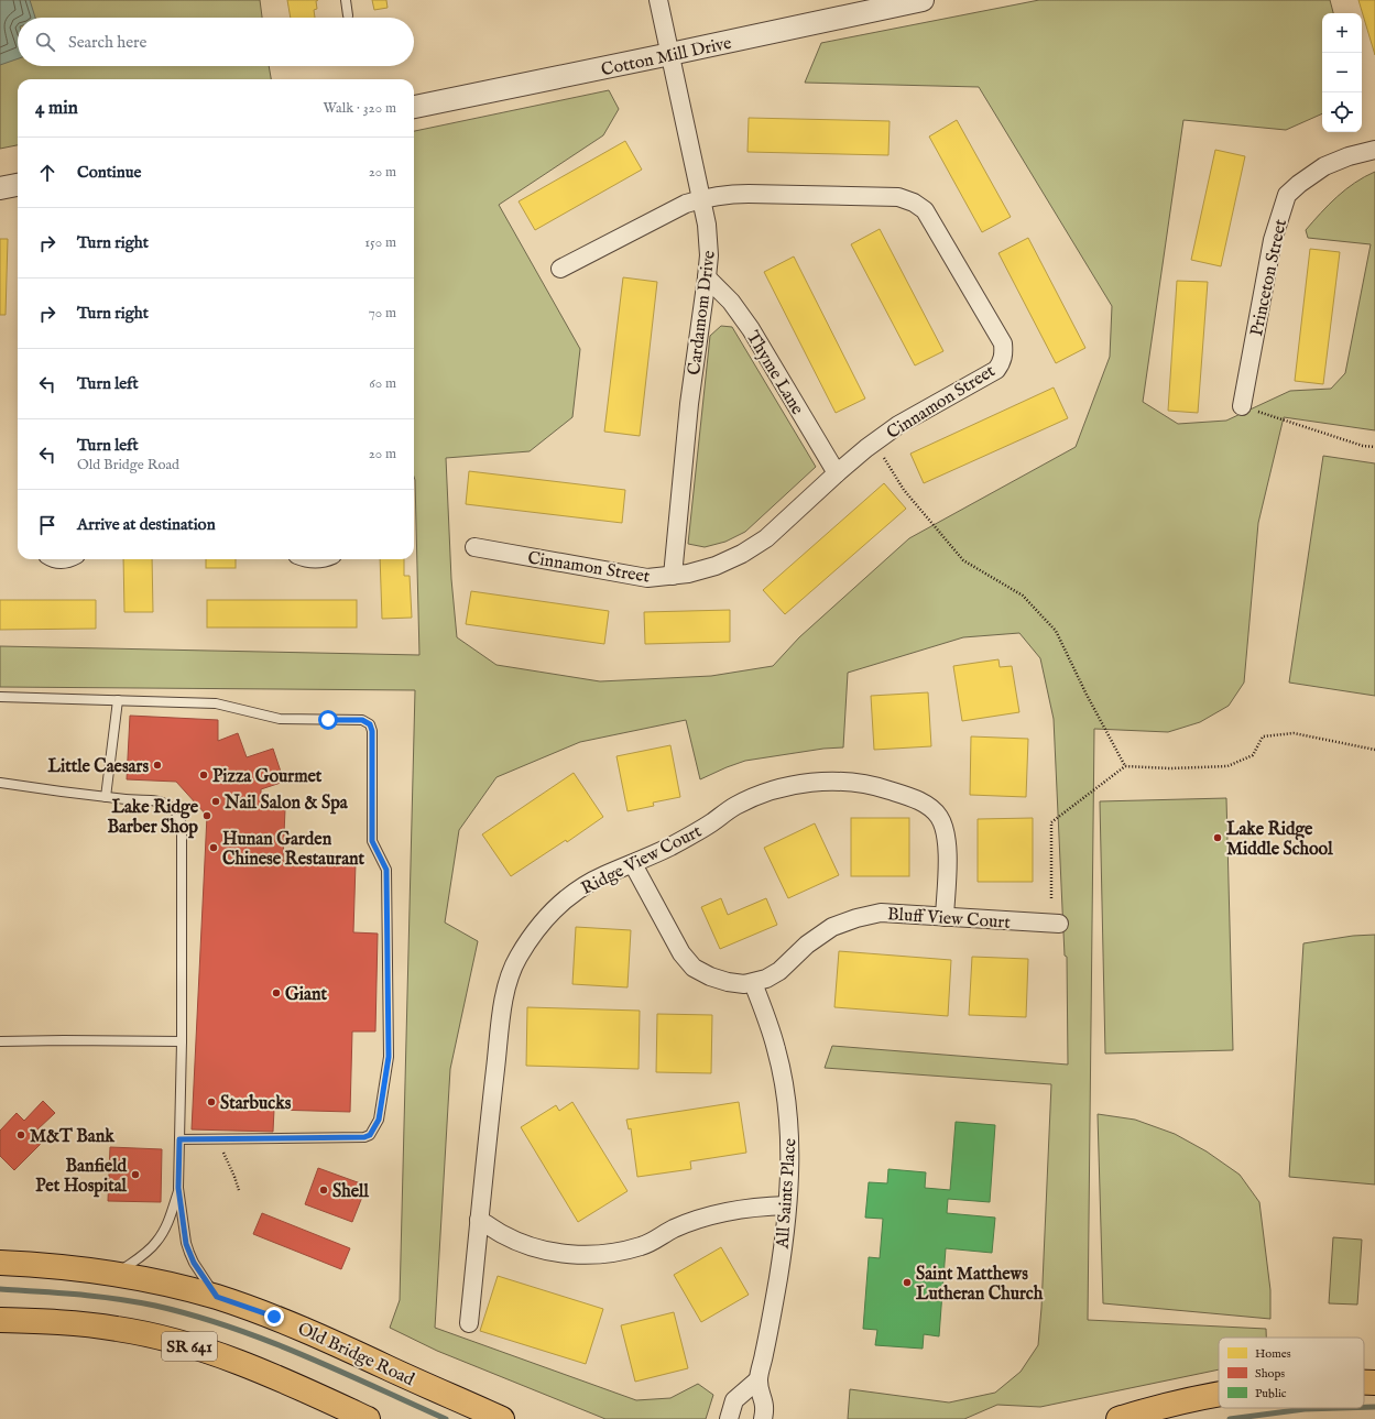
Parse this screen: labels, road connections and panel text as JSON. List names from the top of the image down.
{
  "streets": {
    "main road": ["SR 641", "Old Bridge Road"],
    "street": [
      "Cotton Mill Drive",
      "Princeton Street",
      "Cardamom Drive",
      "Thyme Lane",
      "Cinnamon Street",
      "Ridge View Court",
      "Bluff View Court",
      "All Saints Place"
    ]
  },
  "crossings": [
    ["Cotton Mill Drive", "Cardamom Drive"],
    ["Cardamom Drive", "Thyme Lane"],
    ["Cardamom Drive", "Cinnamon Street"],
    ["Thyme Lane", "Cinnamon Street"],
    ["Ridge View Court", "Bluff View Court"],
    ["Bluff View Court", "All Saints Place"]
  ],
  "places": [
    "Little Caesars",
    "Pizza Gourmet",
    "Nail Salon & Spa",
    "Lake Ridge Barber Shop",
    "Lake Ridge Middle School",
    "Hunan Garden Chinese Restaurant",
    "Giant",
    "Starbucks",
    "M&T Bank",
    "Banfield Pet Hospital",
    "Shell",
    "Saint Matthews Lutheran Church"
  ],
  "legend": ["Homes", "Shops", "Public"],
  "page": {
    "map_buttons": ["+", "−"],
    "search": "Search here",
    "heading": ["4 min", "Walk · 320 m"],
    "list": [
      ["Continue", "20 m"],
      ["Turn right", "150 m"],
      ["Turn right", "70 m"],
      ["Turn left", "60 m"],
      ["Turn left", "Old Bridge Road", "20 m"],
      "Arrive at destination"
    ]
  }
}
